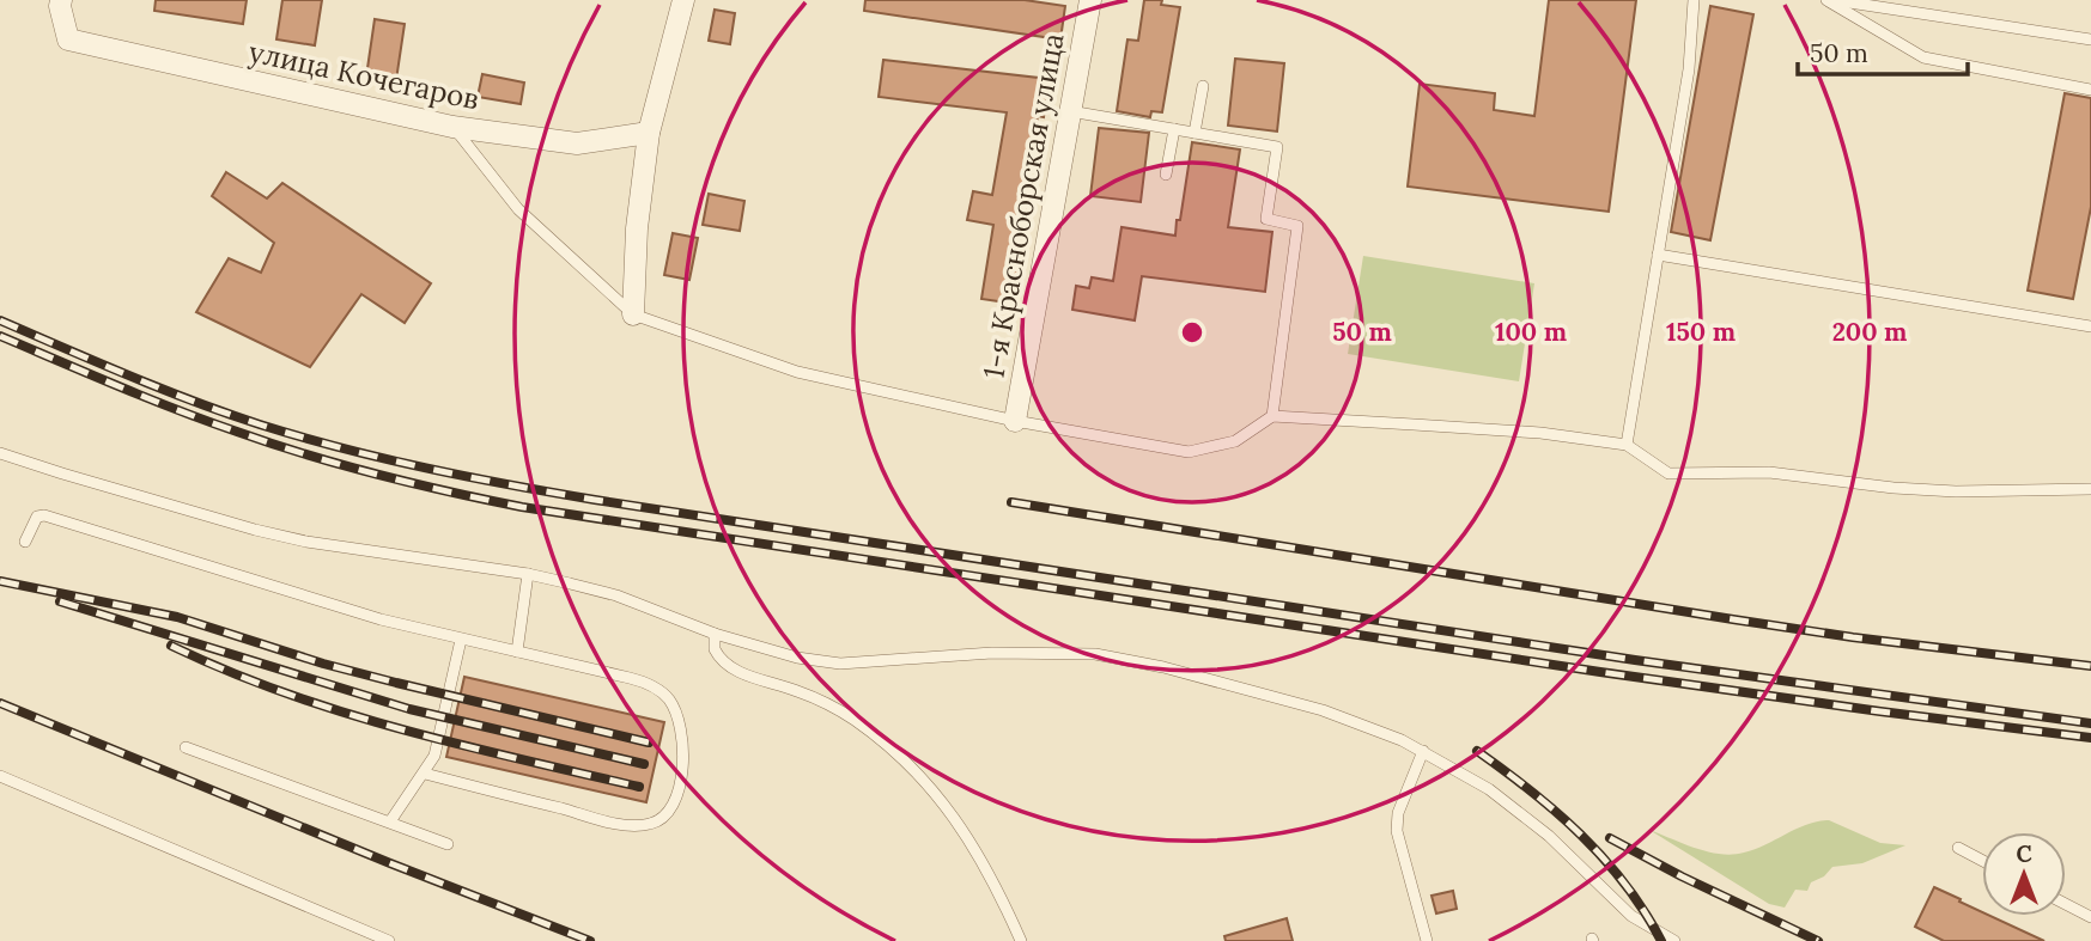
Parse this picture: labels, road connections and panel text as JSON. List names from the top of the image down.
{
  "streets": {
    "street": ["улица Кочегаров", "1-я Красноборская улица"]
  },
  "scale_bar": "50 m",
  "north": "top",
  "rings": [
    "50 m",
    "100 m",
    "150 m",
    "200 m"
  ]
}
